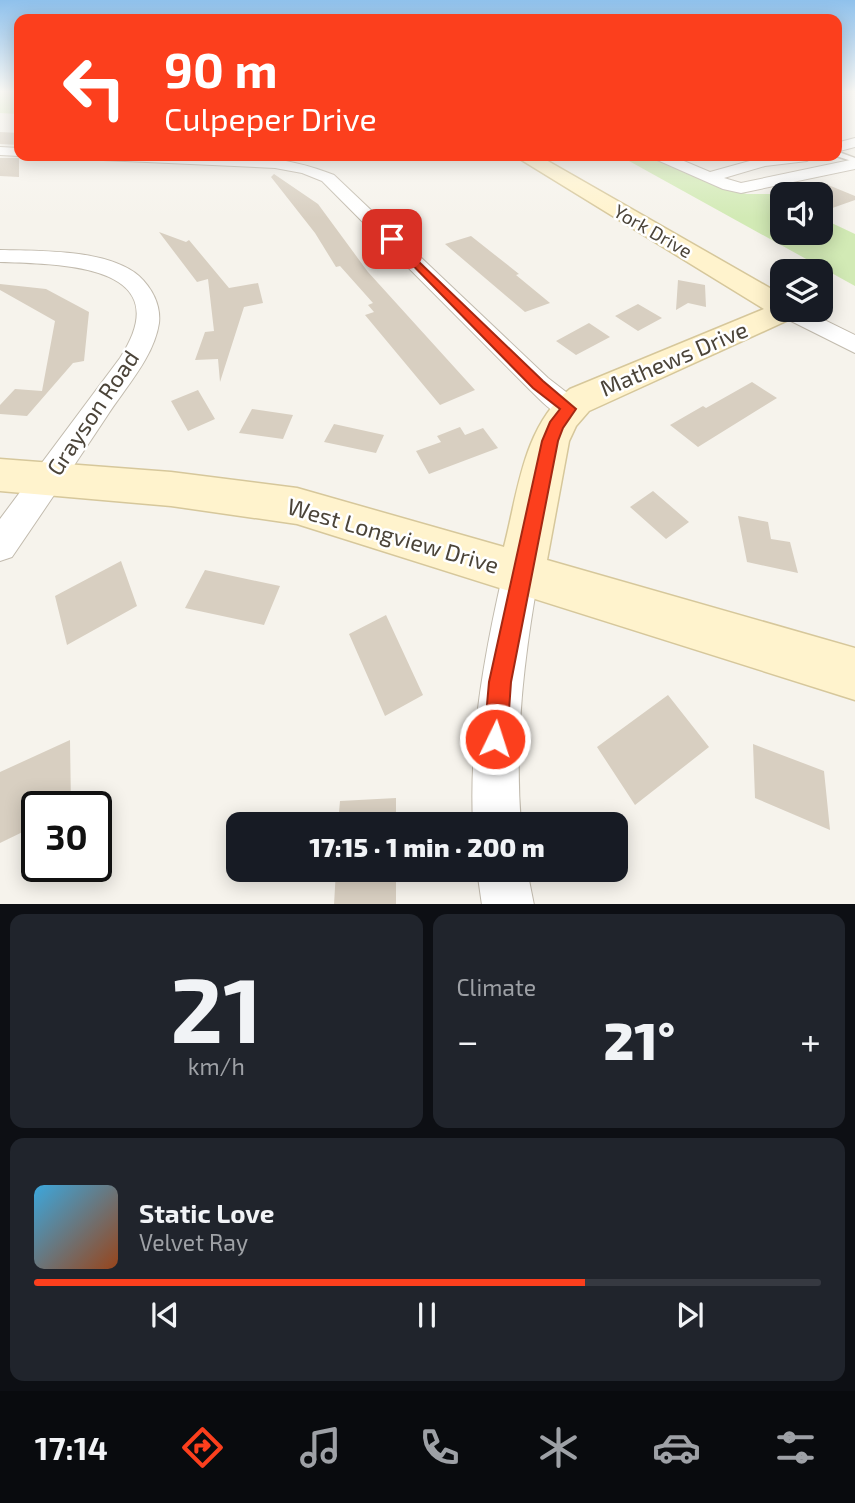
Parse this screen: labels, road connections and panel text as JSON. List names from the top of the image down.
{
  "streets": {
    "street": [
      "York Drive",
      "Mathews Drive",
      "Grayson Road",
      "West Longview Drive"
    ]
  },
  "crossings": [
    ["Mathews Drive", "West Longview Drive"],
    ["Grayson Road", "West Longview Drive"]
  ],
  "page": {
    "turn": ["90 m", "Culpeper Drive"],
    "limit": "30",
    "trip": "17:15 · 1 min · 200 m",
    "tile": [
      ["21", "km/h"],
      "Climate"
    ],
    "heat": ["−", "21°", "+"],
    "song": ["Static Love", "Velvet Ray"],
    "tabs": "17:14"
  }
}
